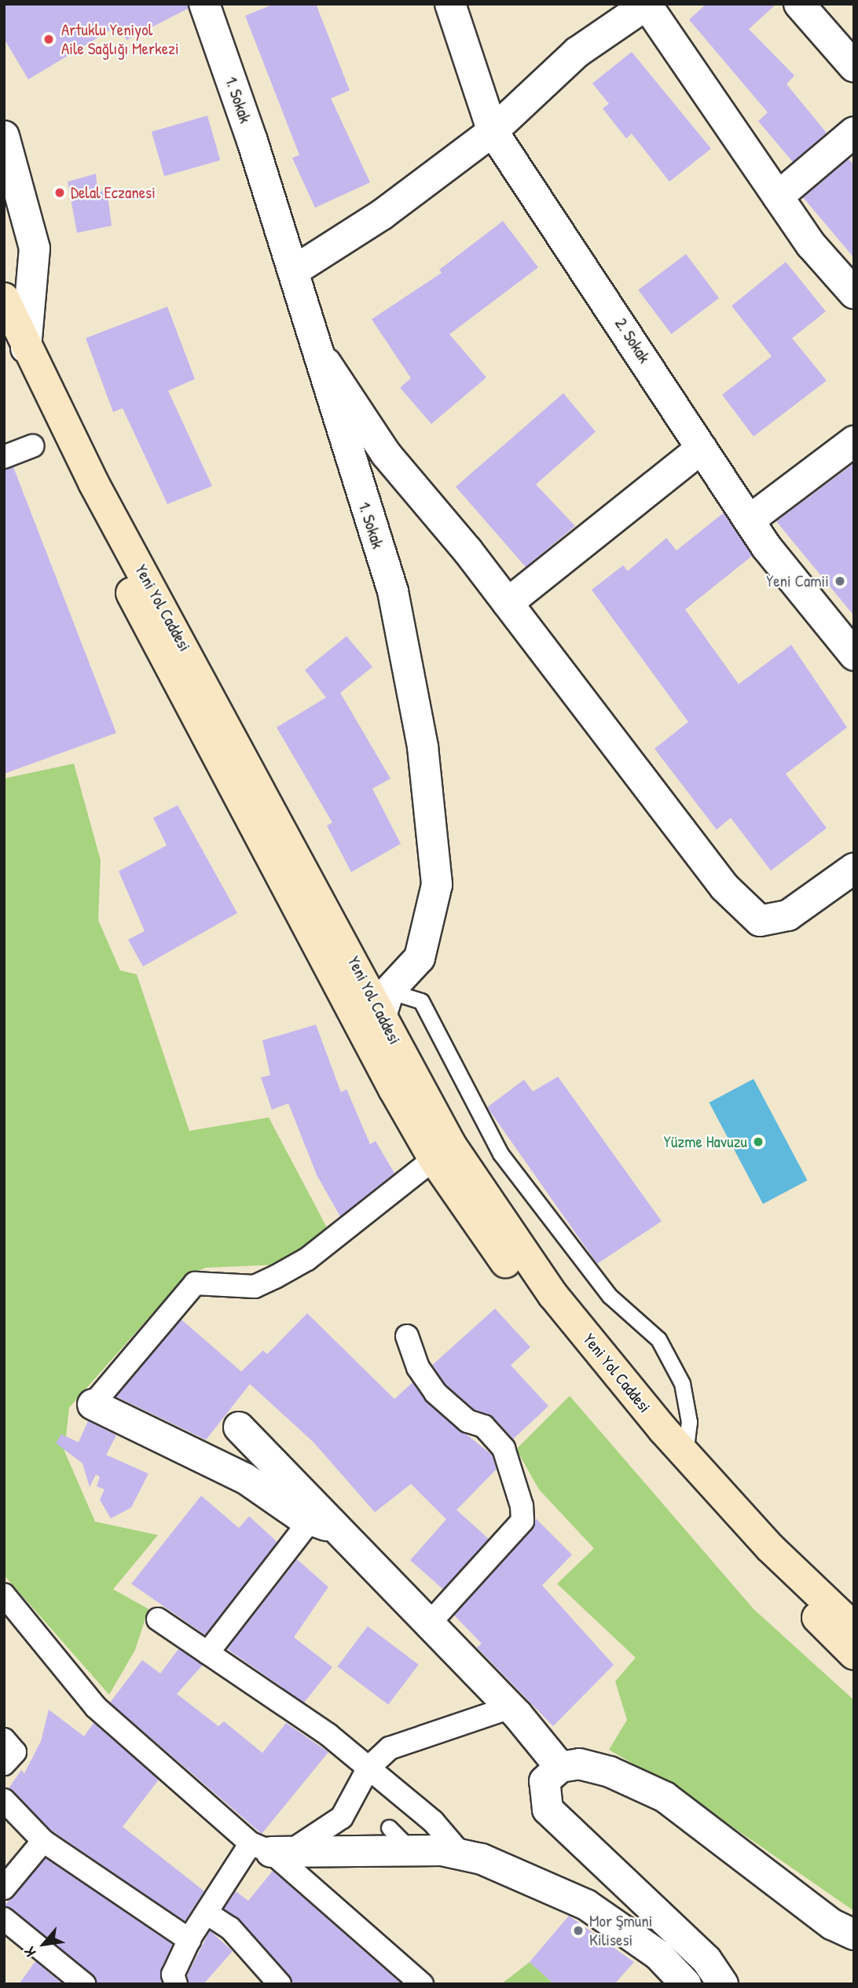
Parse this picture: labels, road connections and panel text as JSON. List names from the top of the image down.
{
  "streets": {
    "main road": ["Yeni Yol Caddesi"],
    "street": ["1. Sokak", "2. Sokak"]
  },
  "crossings": [
    ["1. Sokak", "Yeni Yol Caddesi"]
  ],
  "places": [
    "Artuklu Yeniyol Aile Sağlığı Merkezi",
    "Delal Eczanesi",
    "Yeni Camii",
    "Yüzme Havuzu",
    "Mor Şmuni Kilisesi"
  ],
  "north": "bottom left"
}
